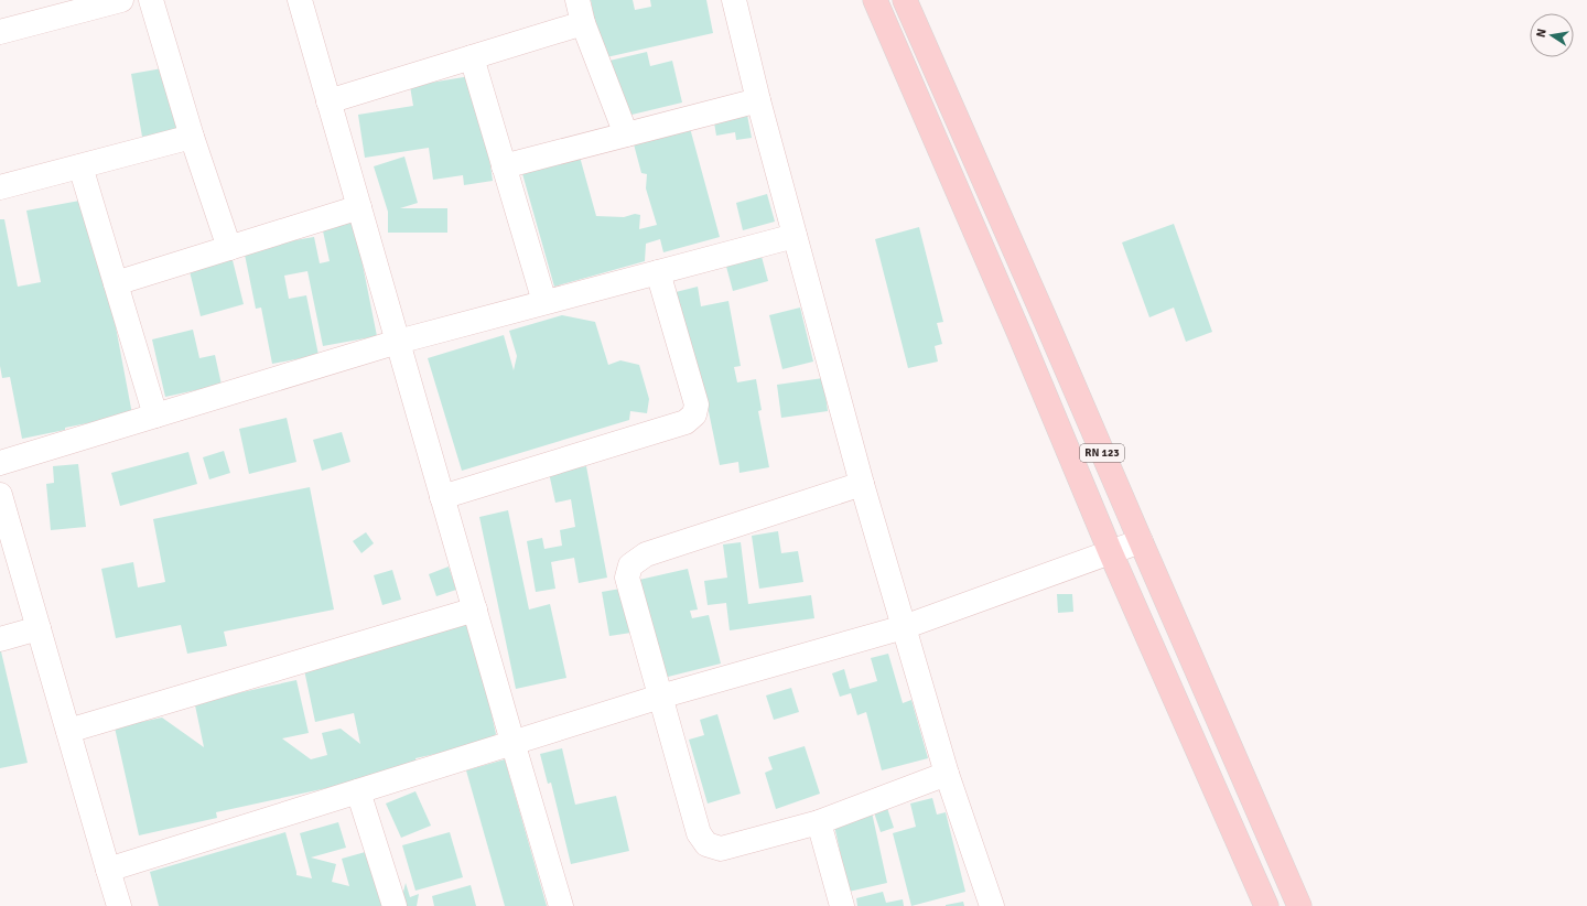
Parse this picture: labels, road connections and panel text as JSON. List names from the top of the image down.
{
  "streets": {
    "main road": ["RN 123"]
  },
  "north": "left"
}
